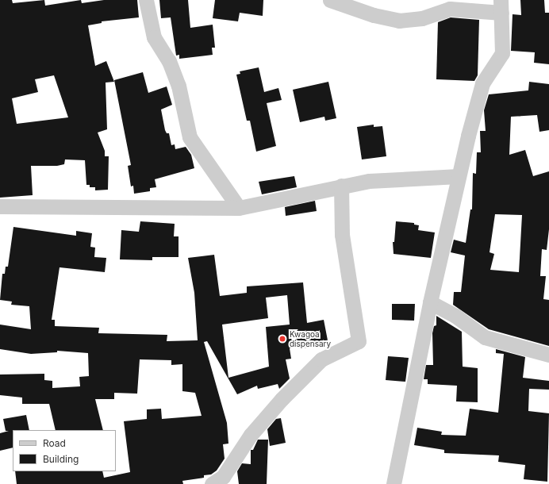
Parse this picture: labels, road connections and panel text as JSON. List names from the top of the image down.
{
  "places": ["Kwagoa dispensary"],
  "legend": ["Road", "Building"]
}
